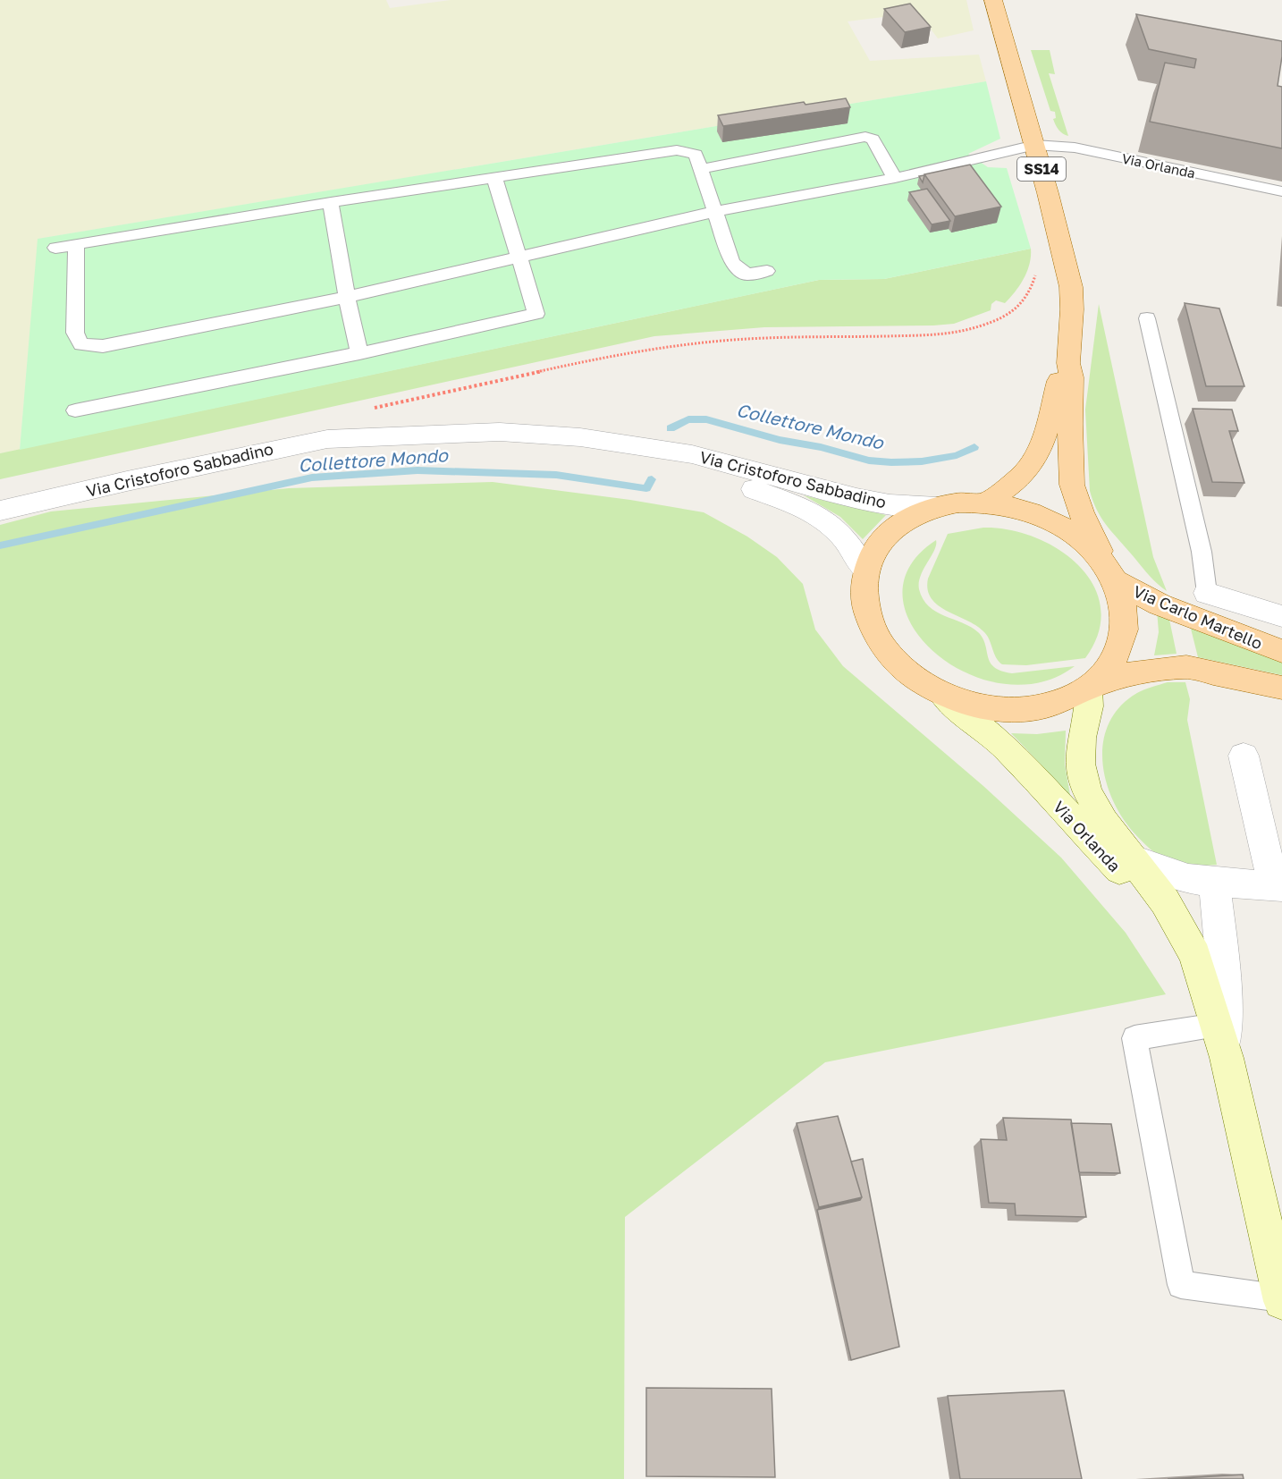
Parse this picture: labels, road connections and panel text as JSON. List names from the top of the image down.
{
  "streets": {
    "main road": ["Via Orlanda", "SS14", "Via Carlo Martello"],
    "street": ["Via Cristoforo Sabbadino"]
  },
  "crossings": [
    ["Via Orlanda", "SS14"]
  ],
  "water": ["Collettore Mondo"]
}
